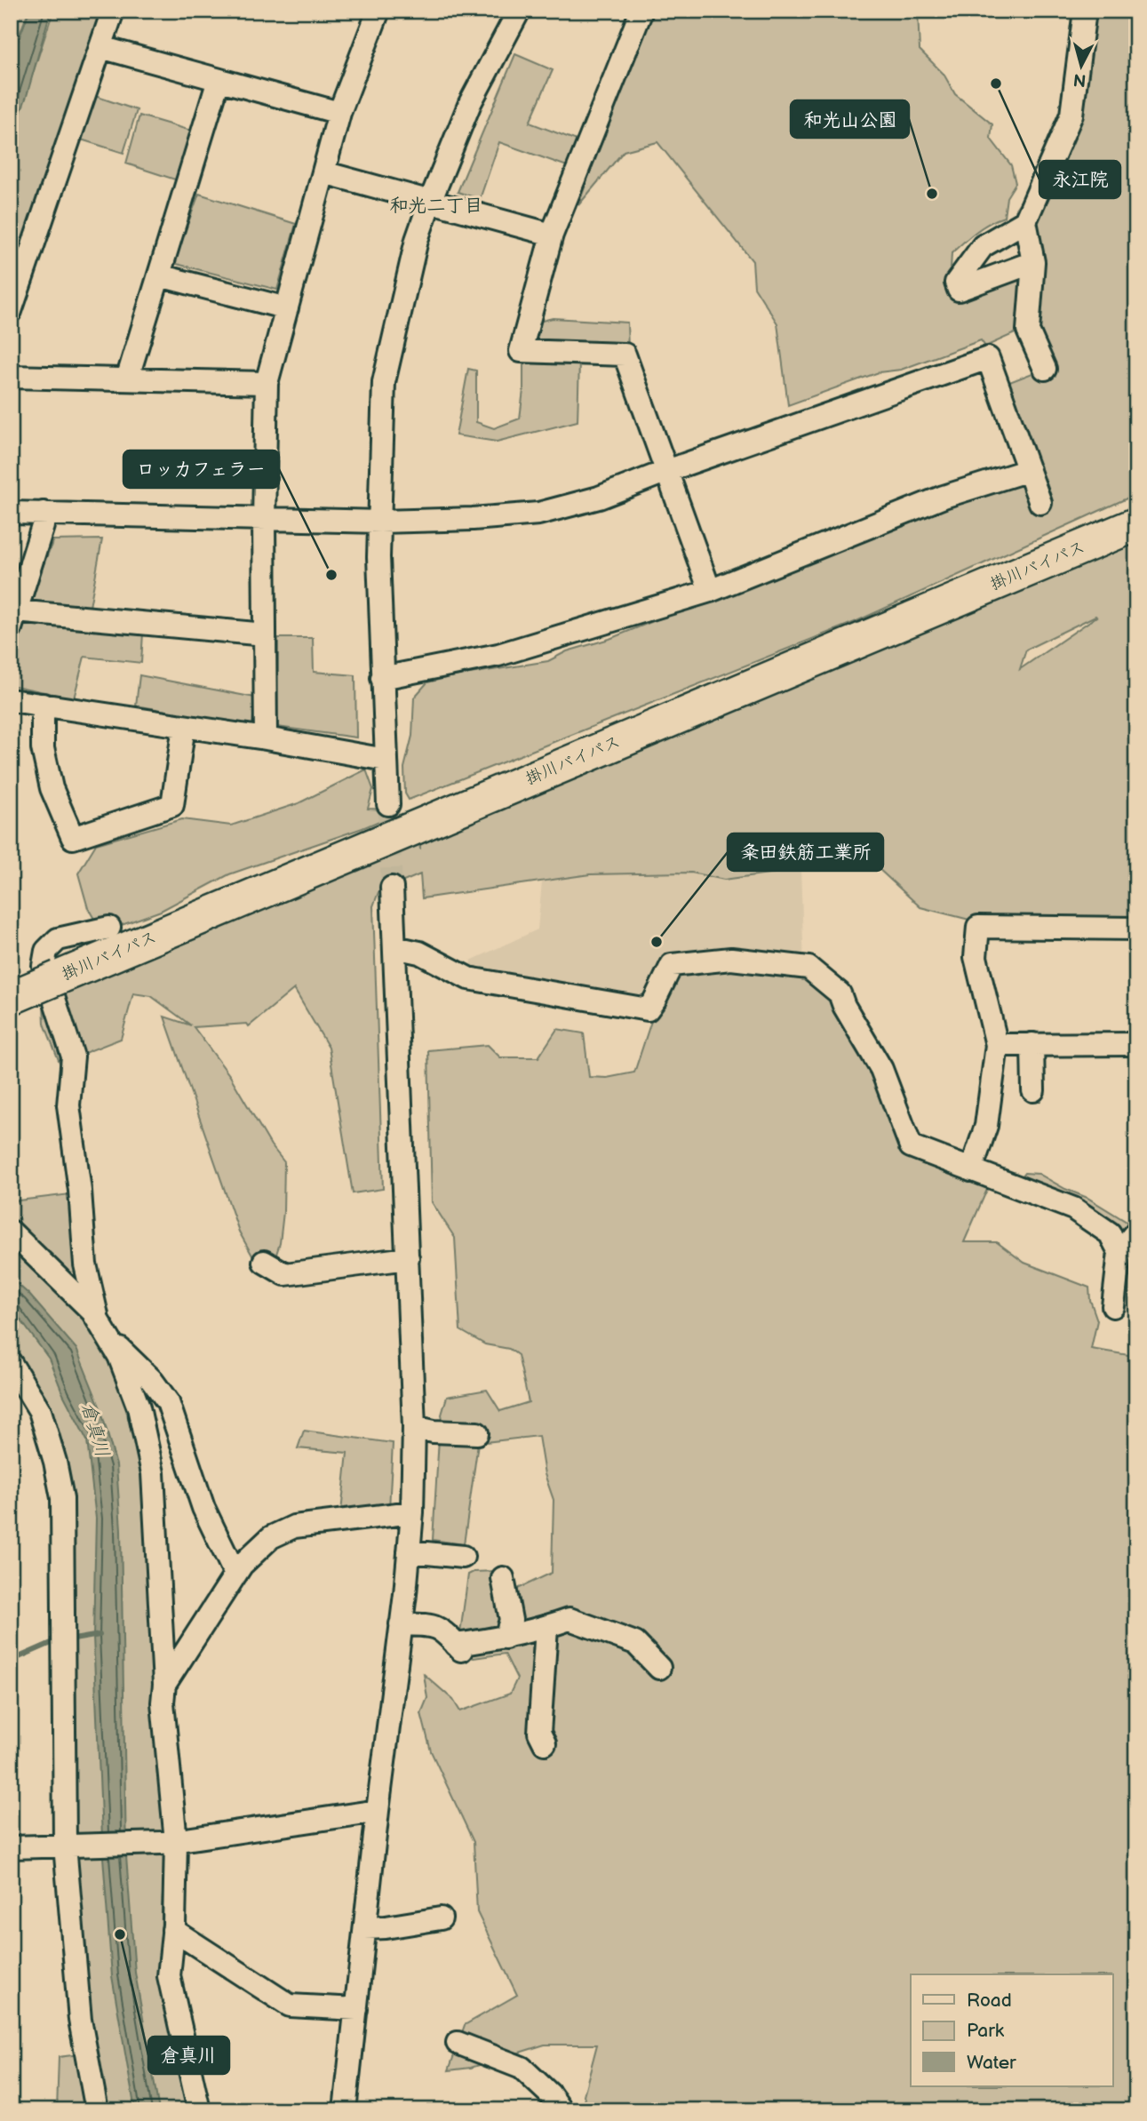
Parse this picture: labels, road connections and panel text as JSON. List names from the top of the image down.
{
  "streets": {
    "highway": ["掛川バイパス"]
  },
  "districts": ["和光二丁目"],
  "water": ["倉真川"],
  "places": [
    "永江院",
    "和光山公園",
    "ロッカフェラー",
    "粂田鉄筋工業所",
    "倉真川"
  ],
  "legend": ["Road", "Park", "Water"],
  "north": "bottom"
}
